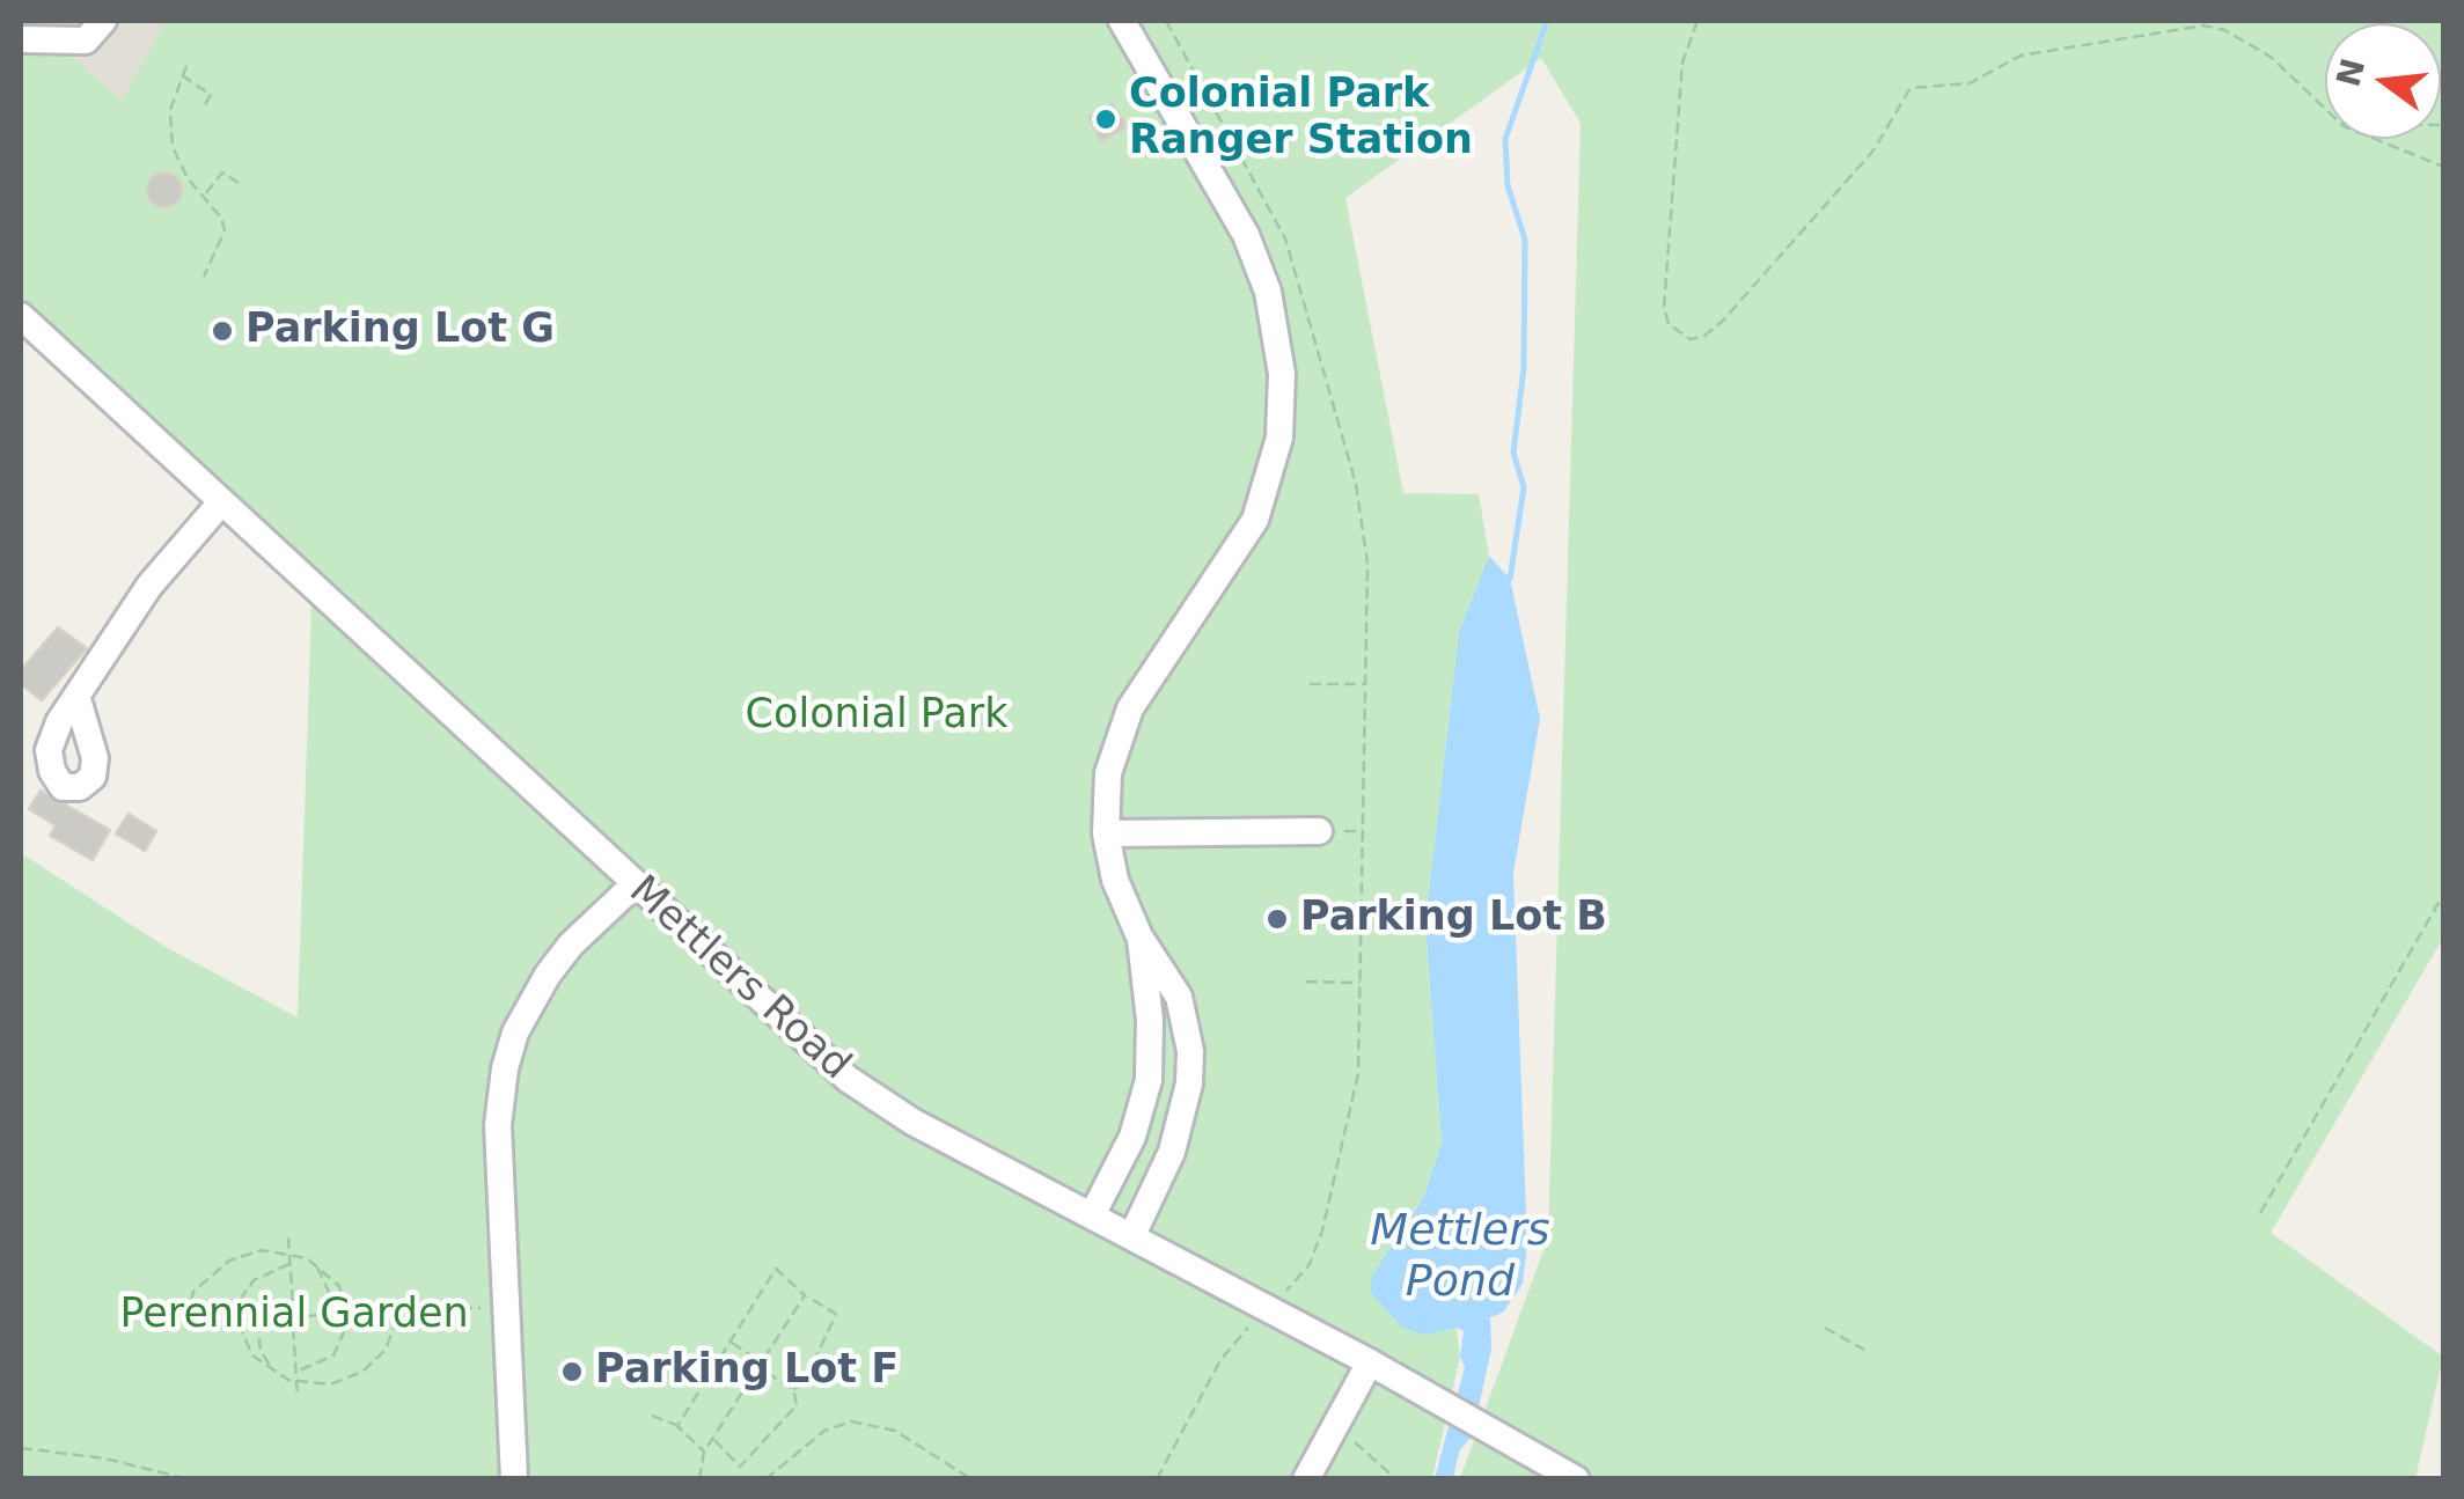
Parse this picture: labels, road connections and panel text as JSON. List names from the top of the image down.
{
  "streets": {
    "street": ["Mettlers Road"]
  },
  "water": ["Mettlers Pond"],
  "parks": ["Colonial Park", "Perennial Garden"],
  "places": [
    "Colonial Park Ranger Station",
    "Parking Lot G",
    "Parking Lot B",
    "Parking Lot F"
  ],
  "north": "left"
}
